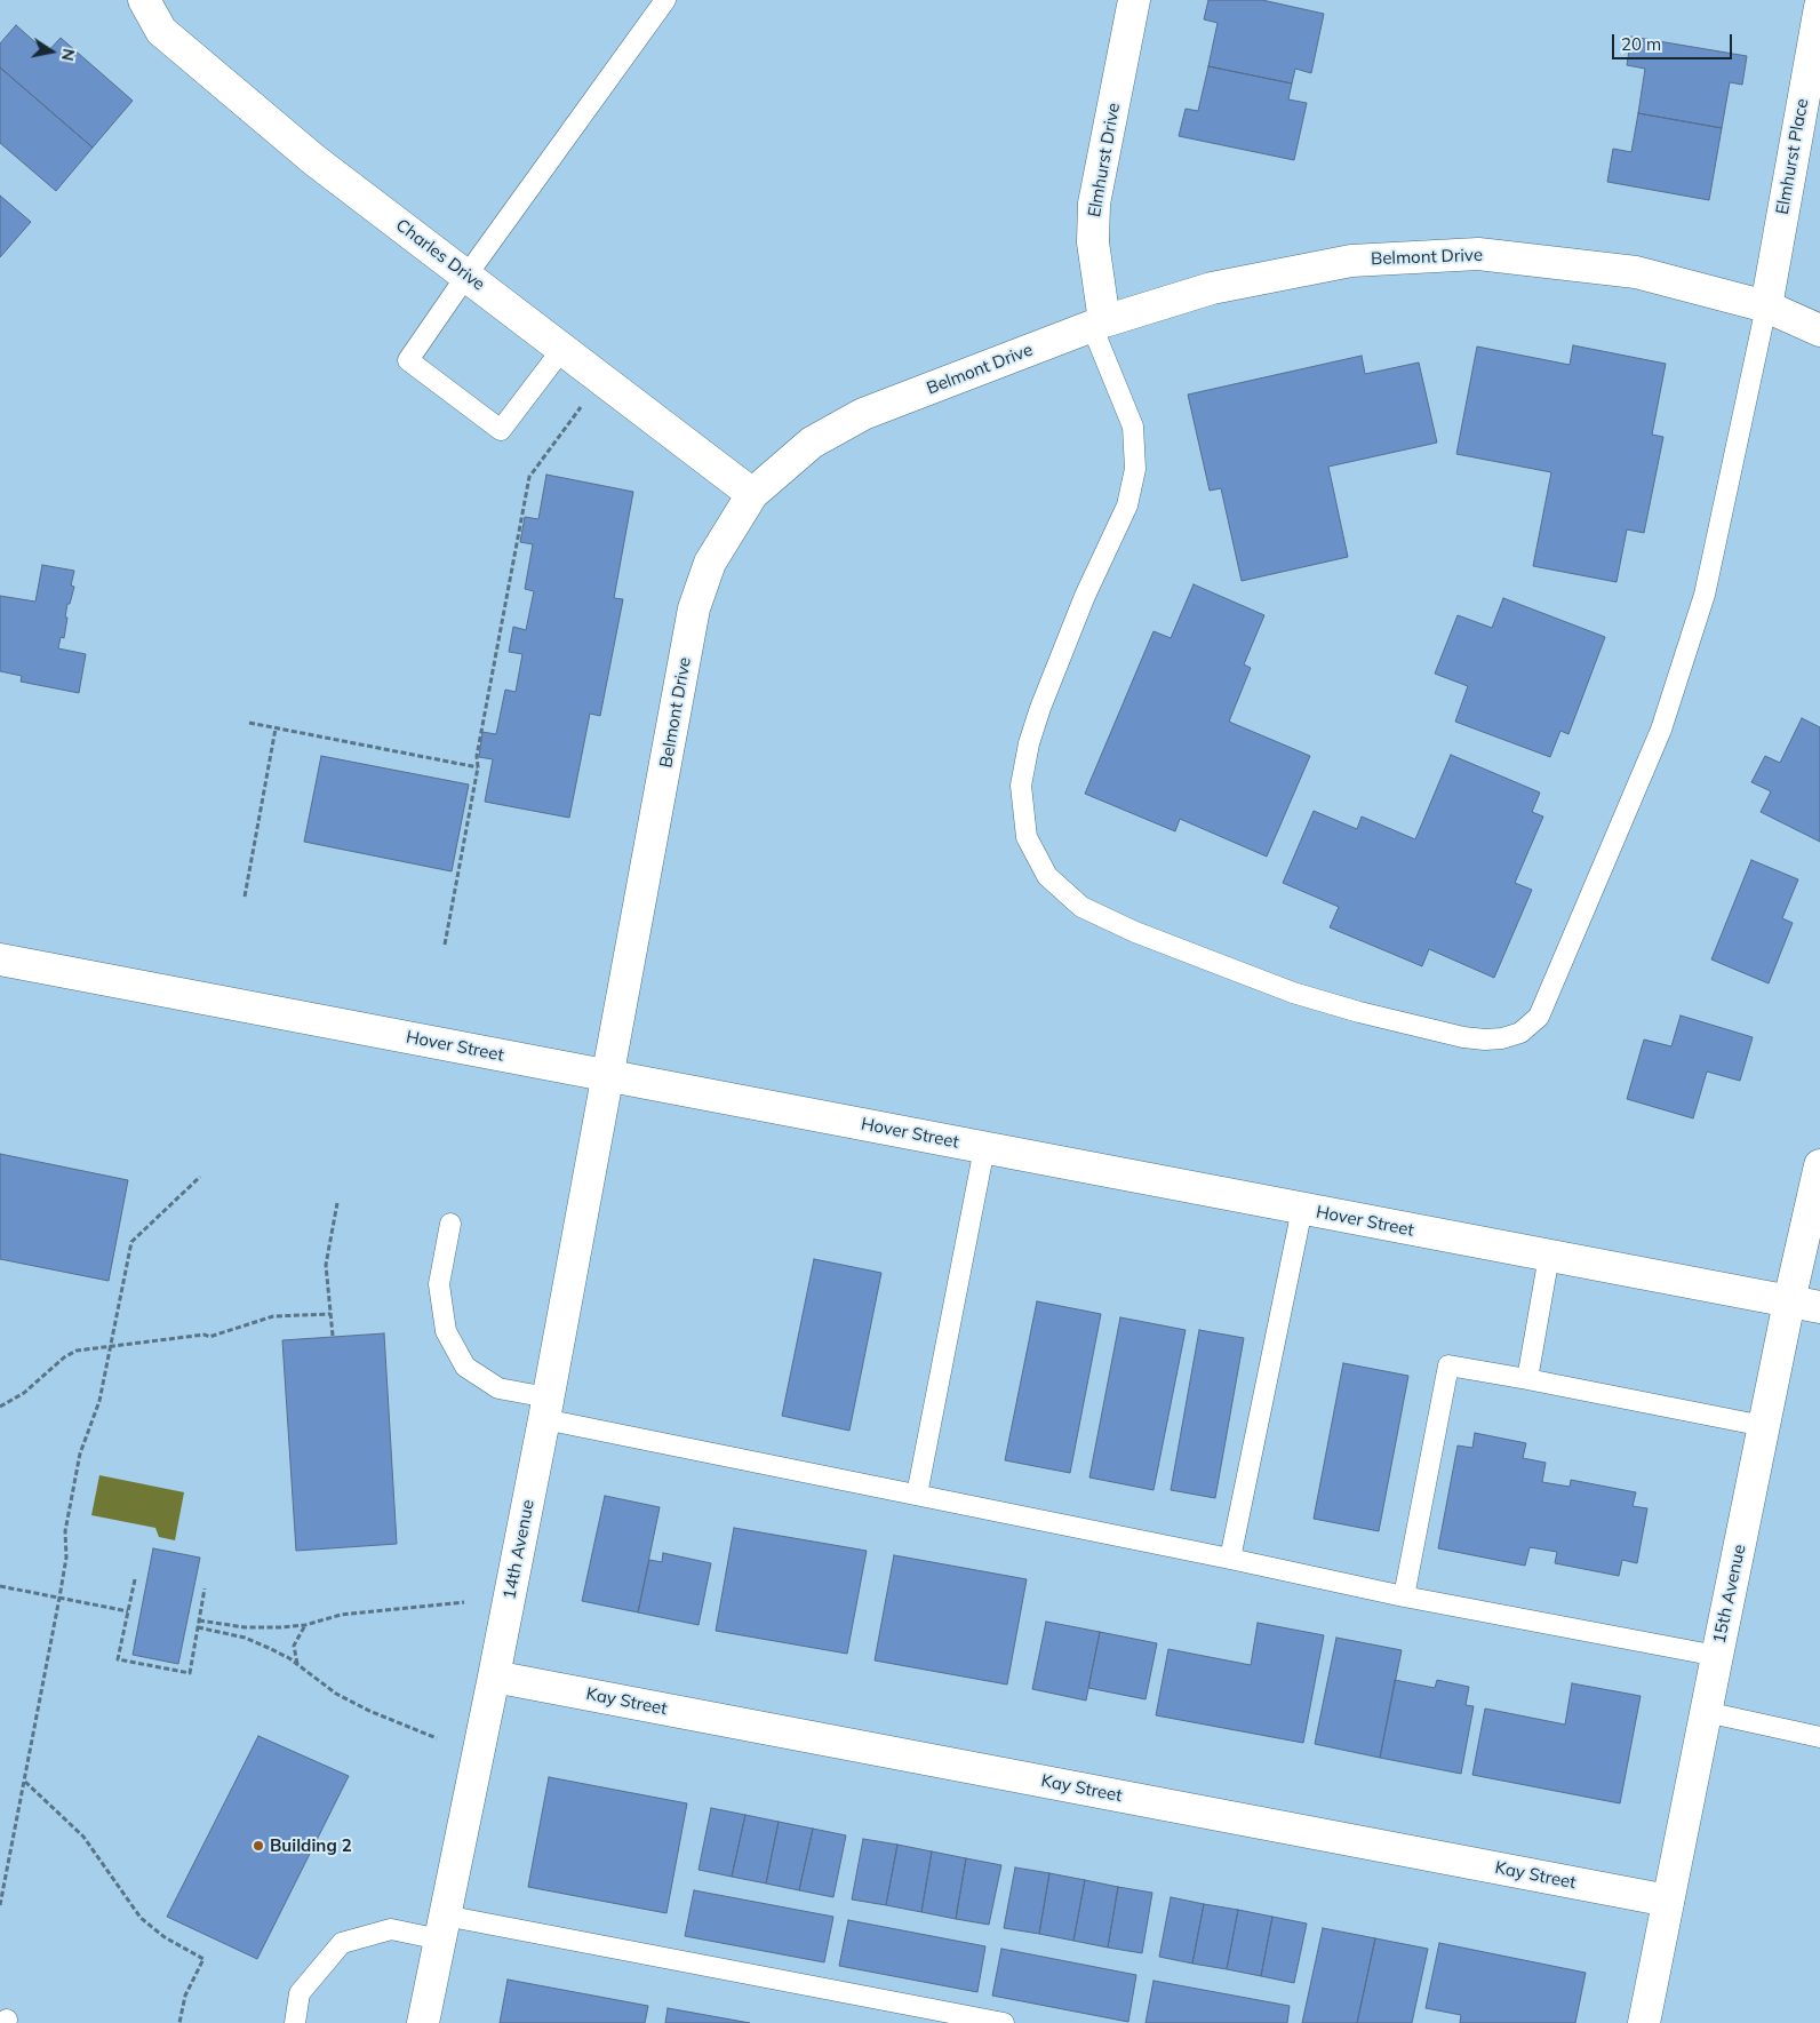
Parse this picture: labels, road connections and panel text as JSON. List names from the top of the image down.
{
  "streets": {
    "street": [
      "Elmhurst Place",
      "Elmhurst Drive",
      "Charles Drive",
      "Belmont Drive",
      "Hover Street",
      "14th Avenue",
      "15th Avenue",
      "Kay Street"
    ]
  },
  "crossings": [
    ["Elmhurst Place", "Belmont Drive"],
    ["Elmhurst Drive", "Belmont Drive"],
    ["Charles Drive", "Belmont Drive"],
    ["Belmont Drive", "Hover Street"],
    ["Belmont Drive", "14th Avenue"],
    ["Hover Street", "14th Avenue"],
    ["Hover Street", "15th Avenue"],
    ["14th Avenue", "Kay Street"],
    ["15th Avenue", "Kay Street"]
  ],
  "places": ["Building 2"],
  "scale_bar": "20 m",
  "north": "right"
}
